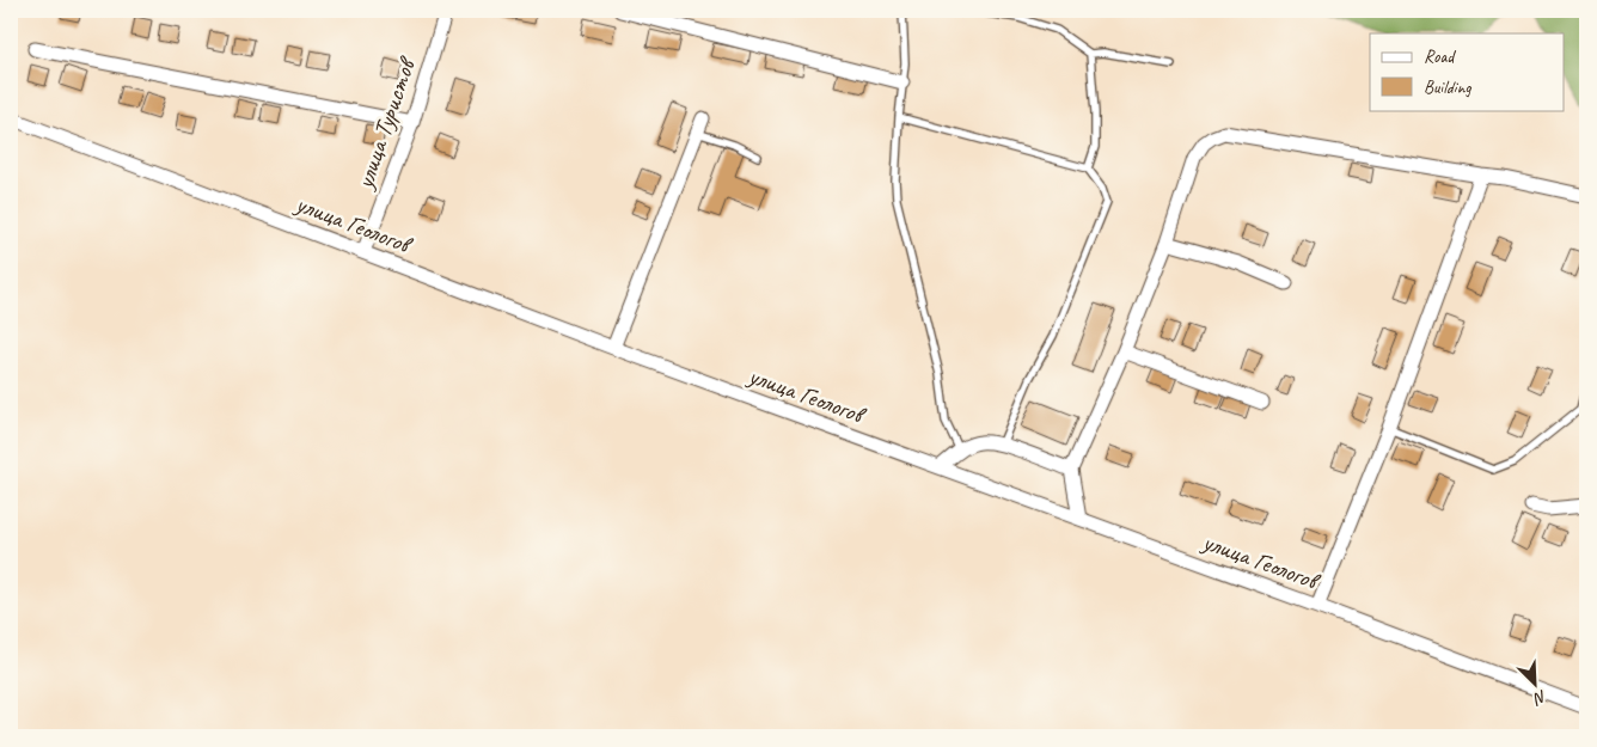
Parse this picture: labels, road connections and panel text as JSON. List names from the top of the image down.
{
  "streets": {
    "street": ["улица Туристов", "улица Геологов"]
  },
  "crossings": [
    ["улица Туристов", "улица Геологов"]
  ],
  "legend": ["Road", "Building"],
  "north": "bottom right"
}
